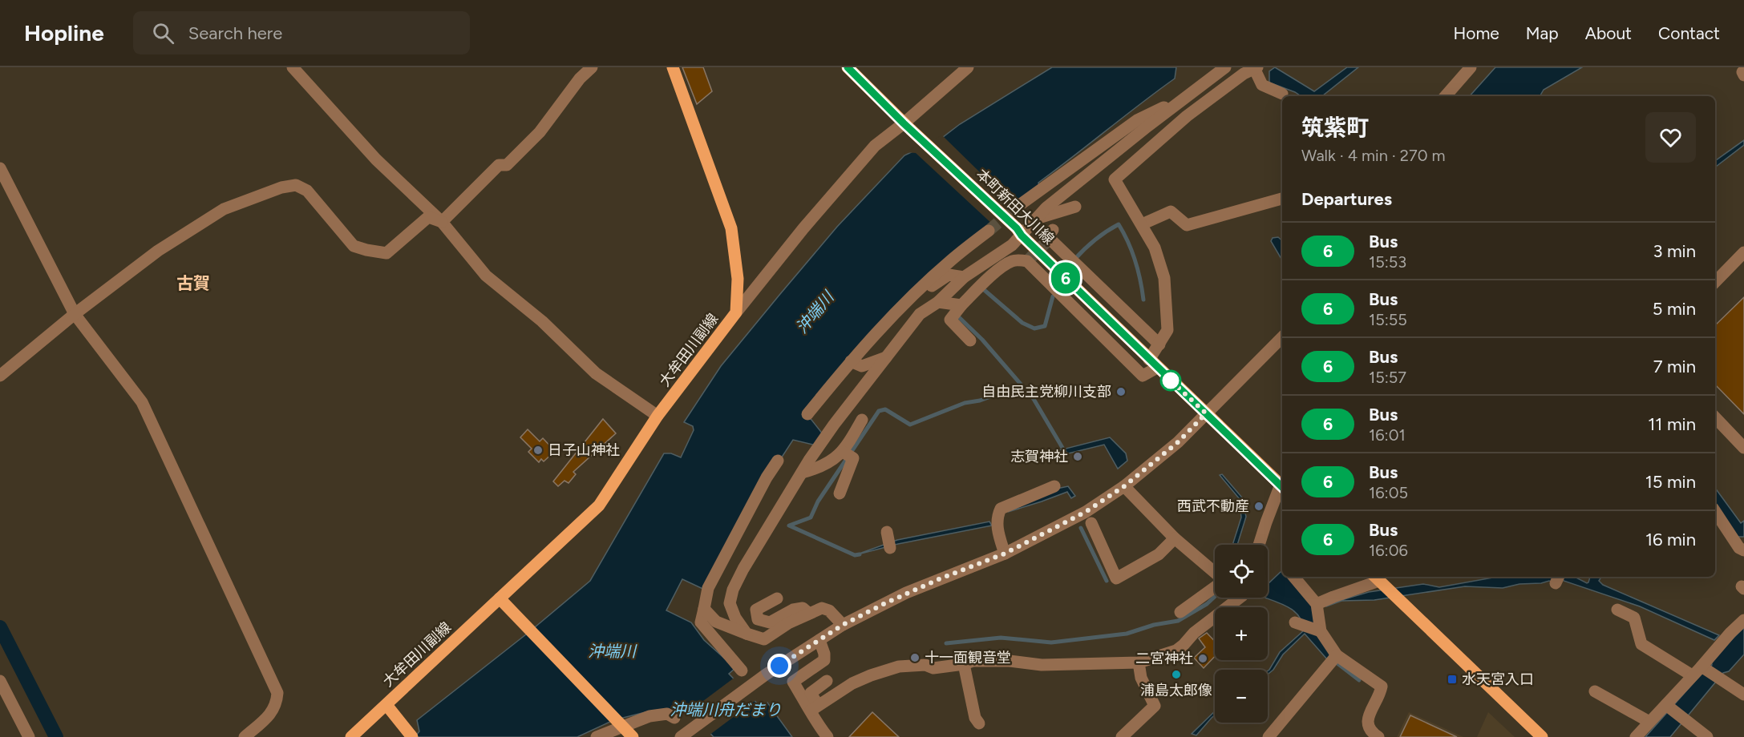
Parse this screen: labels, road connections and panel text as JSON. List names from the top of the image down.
{
  "streets": {
    "main road": ["本町新田大川線", "大牟田川副線"]
  },
  "districts": ["古賀"],
  "water": ["沖端川", "沖端川舟だまり"],
  "places": {
    "other": [
      "自由民主党柳川支部",
      "日子山神社",
      "志賀神社",
      "西武不動産",
      "十一面観音堂",
      "二宮神社",
      "浦島太郎像"
    ],
    "transit": ["水天宮入口"]
  },
  "lines": ["bus line 6"],
  "page": {
    "header": "Hopline",
    "search": "Search here",
    "nav": [
      "Home",
      "Map",
      "About",
      "Contact"
    ],
    "on_map": "6",
    "heading": [
      ["筑紫町", "Walk · 4 min · 270 m"],
      "Departures"
    ],
    "list": [
      {
        "mark": "6",
        "name": "Bus",
        "note": "15:53",
        "value": "3 min"
      },
      {
        "mark": "6",
        "name": "Bus",
        "note": "15:55",
        "value": "5 min"
      },
      {
        "mark": "6",
        "name": "Bus",
        "note": "15:57",
        "value": "7 min"
      },
      {
        "mark": "6",
        "name": "Bus",
        "note": "16:01",
        "value": "11 min"
      },
      {
        "mark": "6",
        "name": "Bus",
        "note": "16:05",
        "value": "15 min"
      },
      {
        "mark": "6",
        "name": "Bus",
        "note": "16:06",
        "value": "16 min"
      }
    ],
    "map_buttons": ["+", "−"]
  }
}
